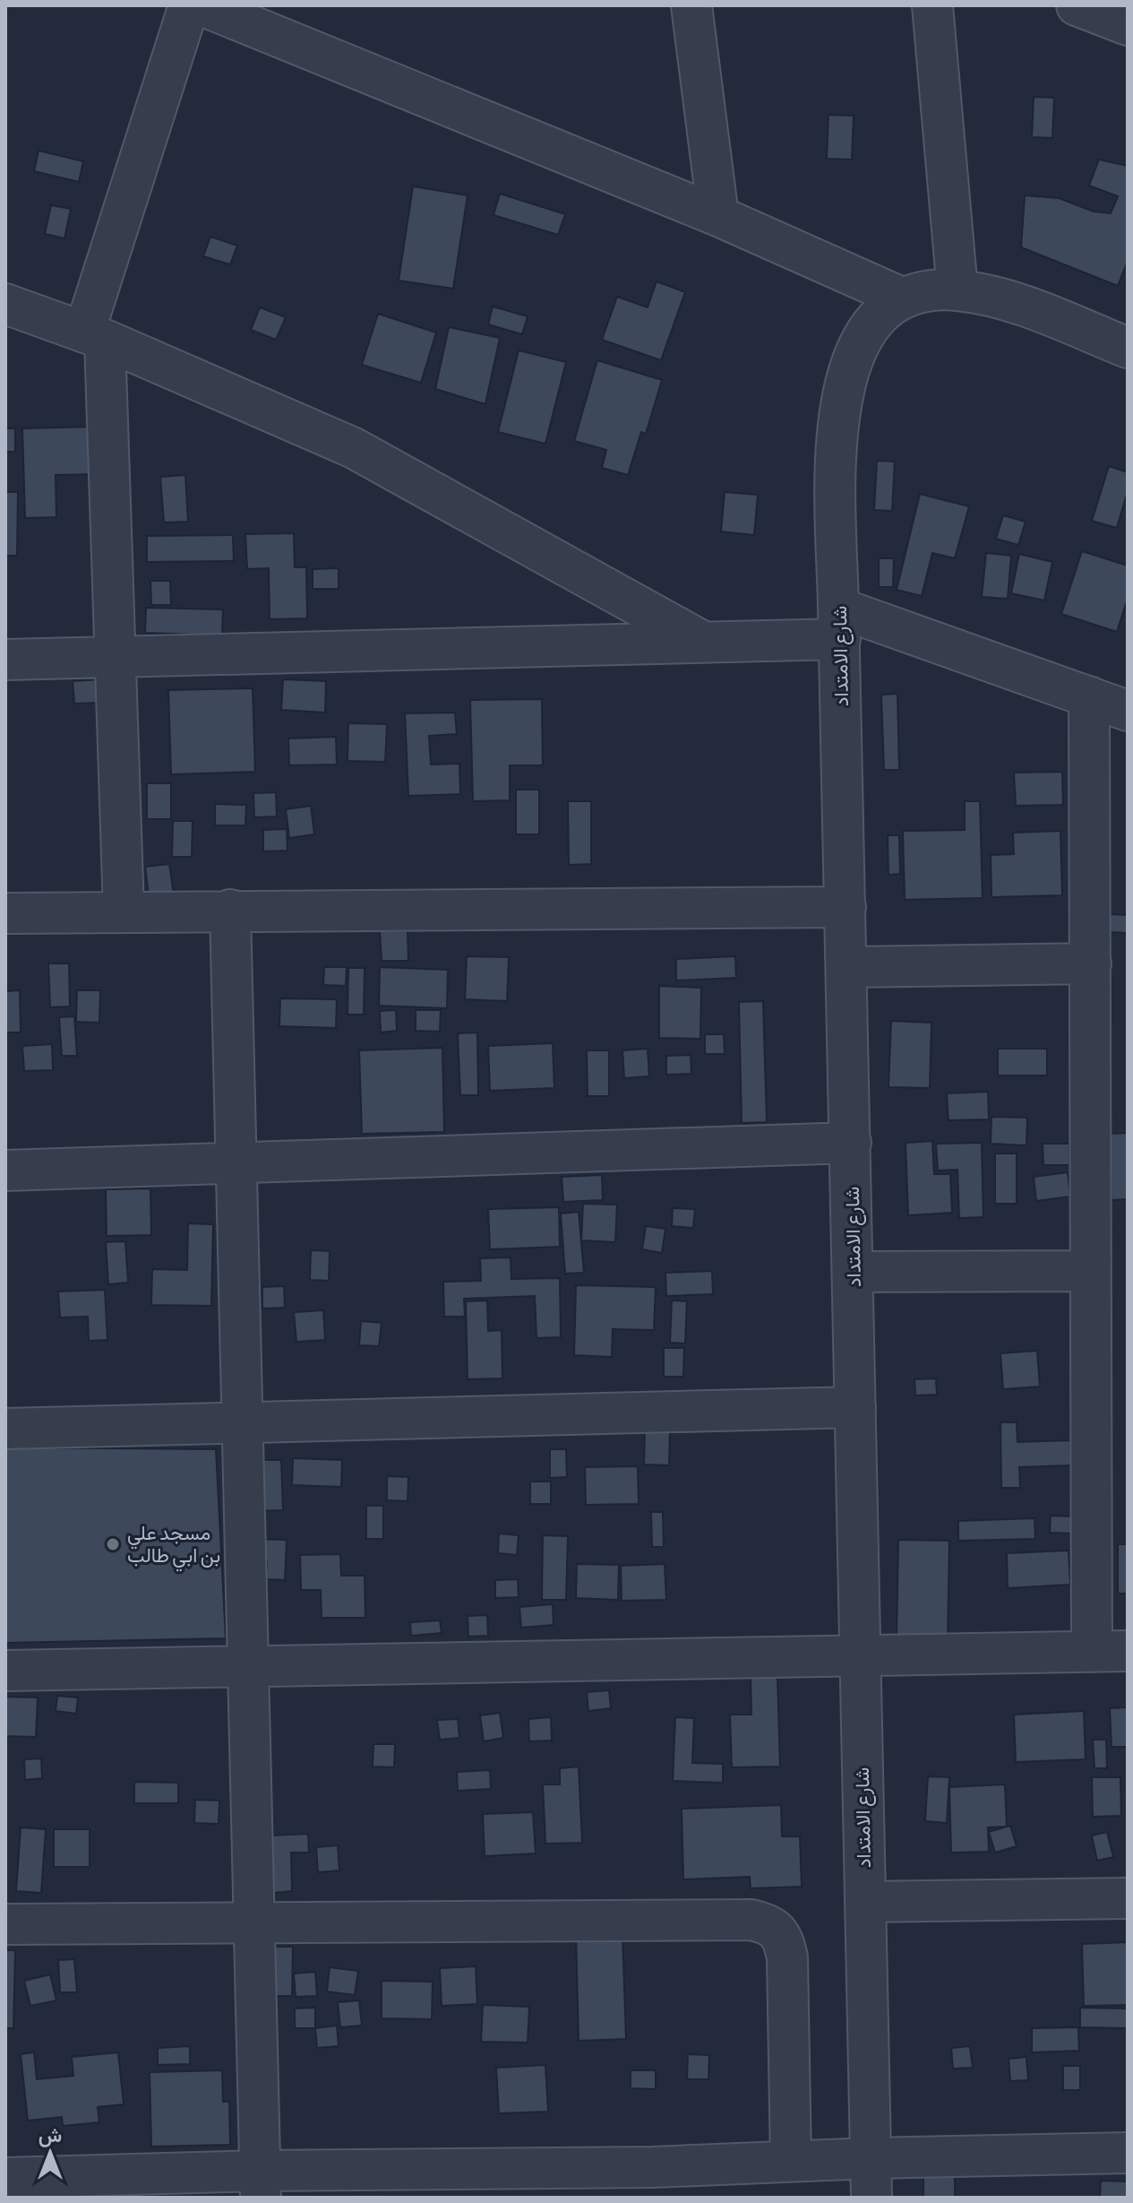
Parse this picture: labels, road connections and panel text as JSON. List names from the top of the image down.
{
  "streets": {
    "street": ["شارع الامتداد"]
  },
  "places": ["مسجد علي بن ابي طالب"],
  "north": "top"
}
